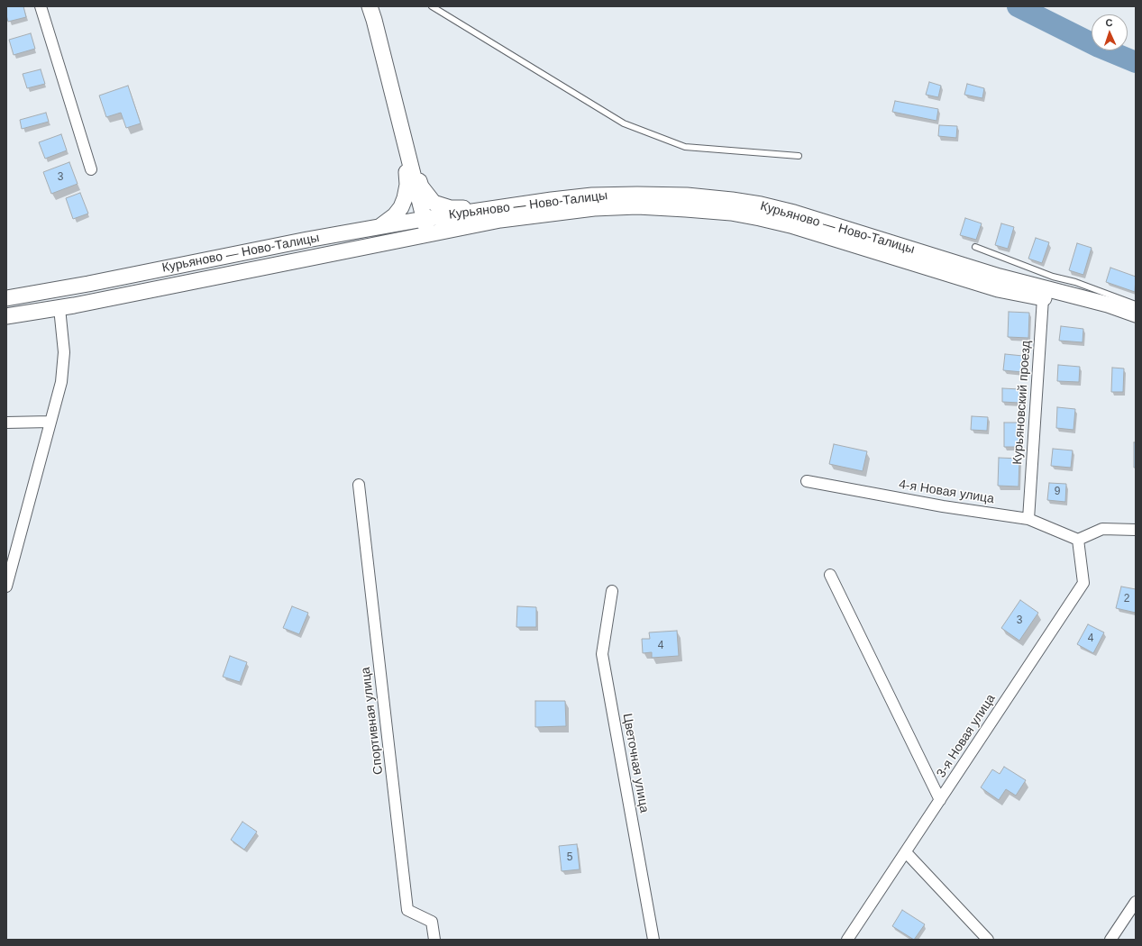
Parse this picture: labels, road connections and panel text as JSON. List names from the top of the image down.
{
  "streets": {
    "main road": ["Курьяново — Ново-Талицы"],
    "street": [
      "Курьяновский проезд",
      "4-я Новая улица",
      "Спортивная улица",
      "3-я Новая улица",
      "Цветочная улица"
    ]
  },
  "crossings": [
    ["Курьяново — Ново-Талицы", "Курьяновский проезд"],
    ["Курьяновский проезд", "4-я Новая улица"],
    ["4-я Новая улица", "3-я Новая улица"]
  ],
  "house_numbers": [
    "3",
    "9",
    "2",
    "3",
    "4",
    "4",
    "5"
  ],
  "north": "top"
}
